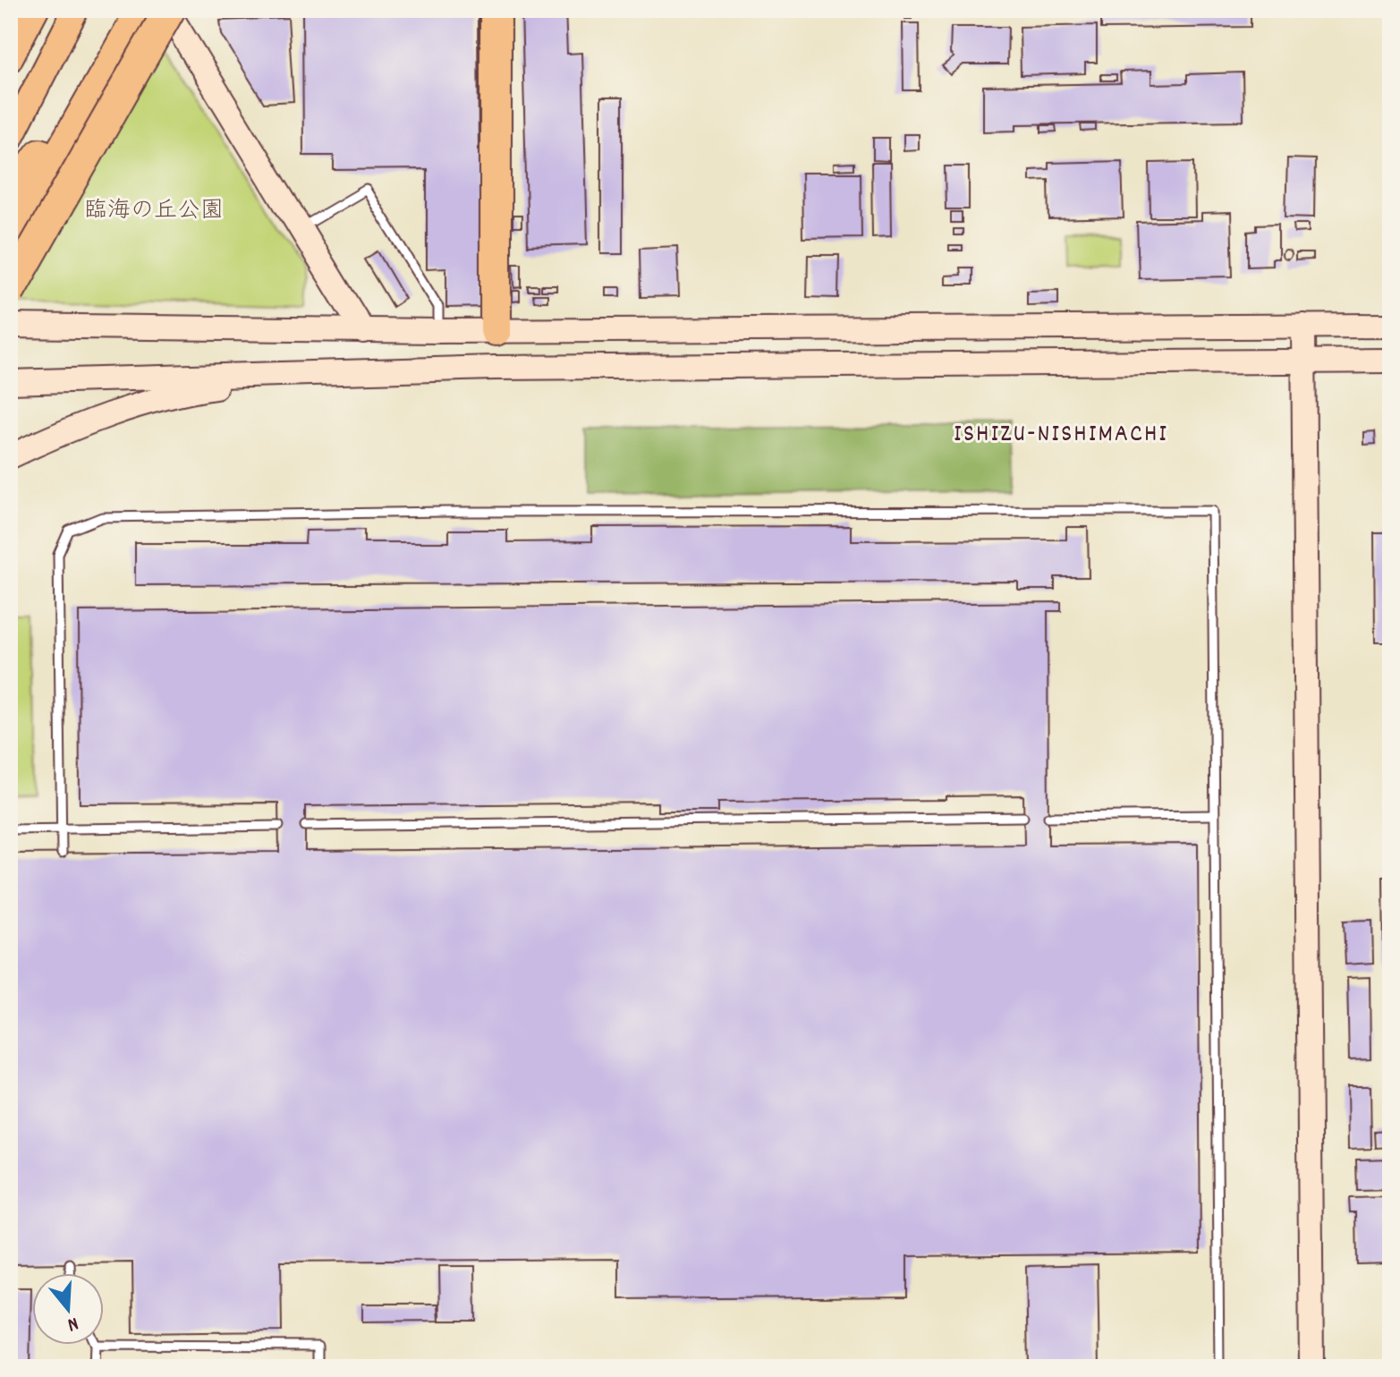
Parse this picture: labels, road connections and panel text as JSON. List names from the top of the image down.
{
  "districts": ["ISHIZU-NISHIMACHI"],
  "parks": ["臨海の丘公園"],
  "north": "bottom"
}
